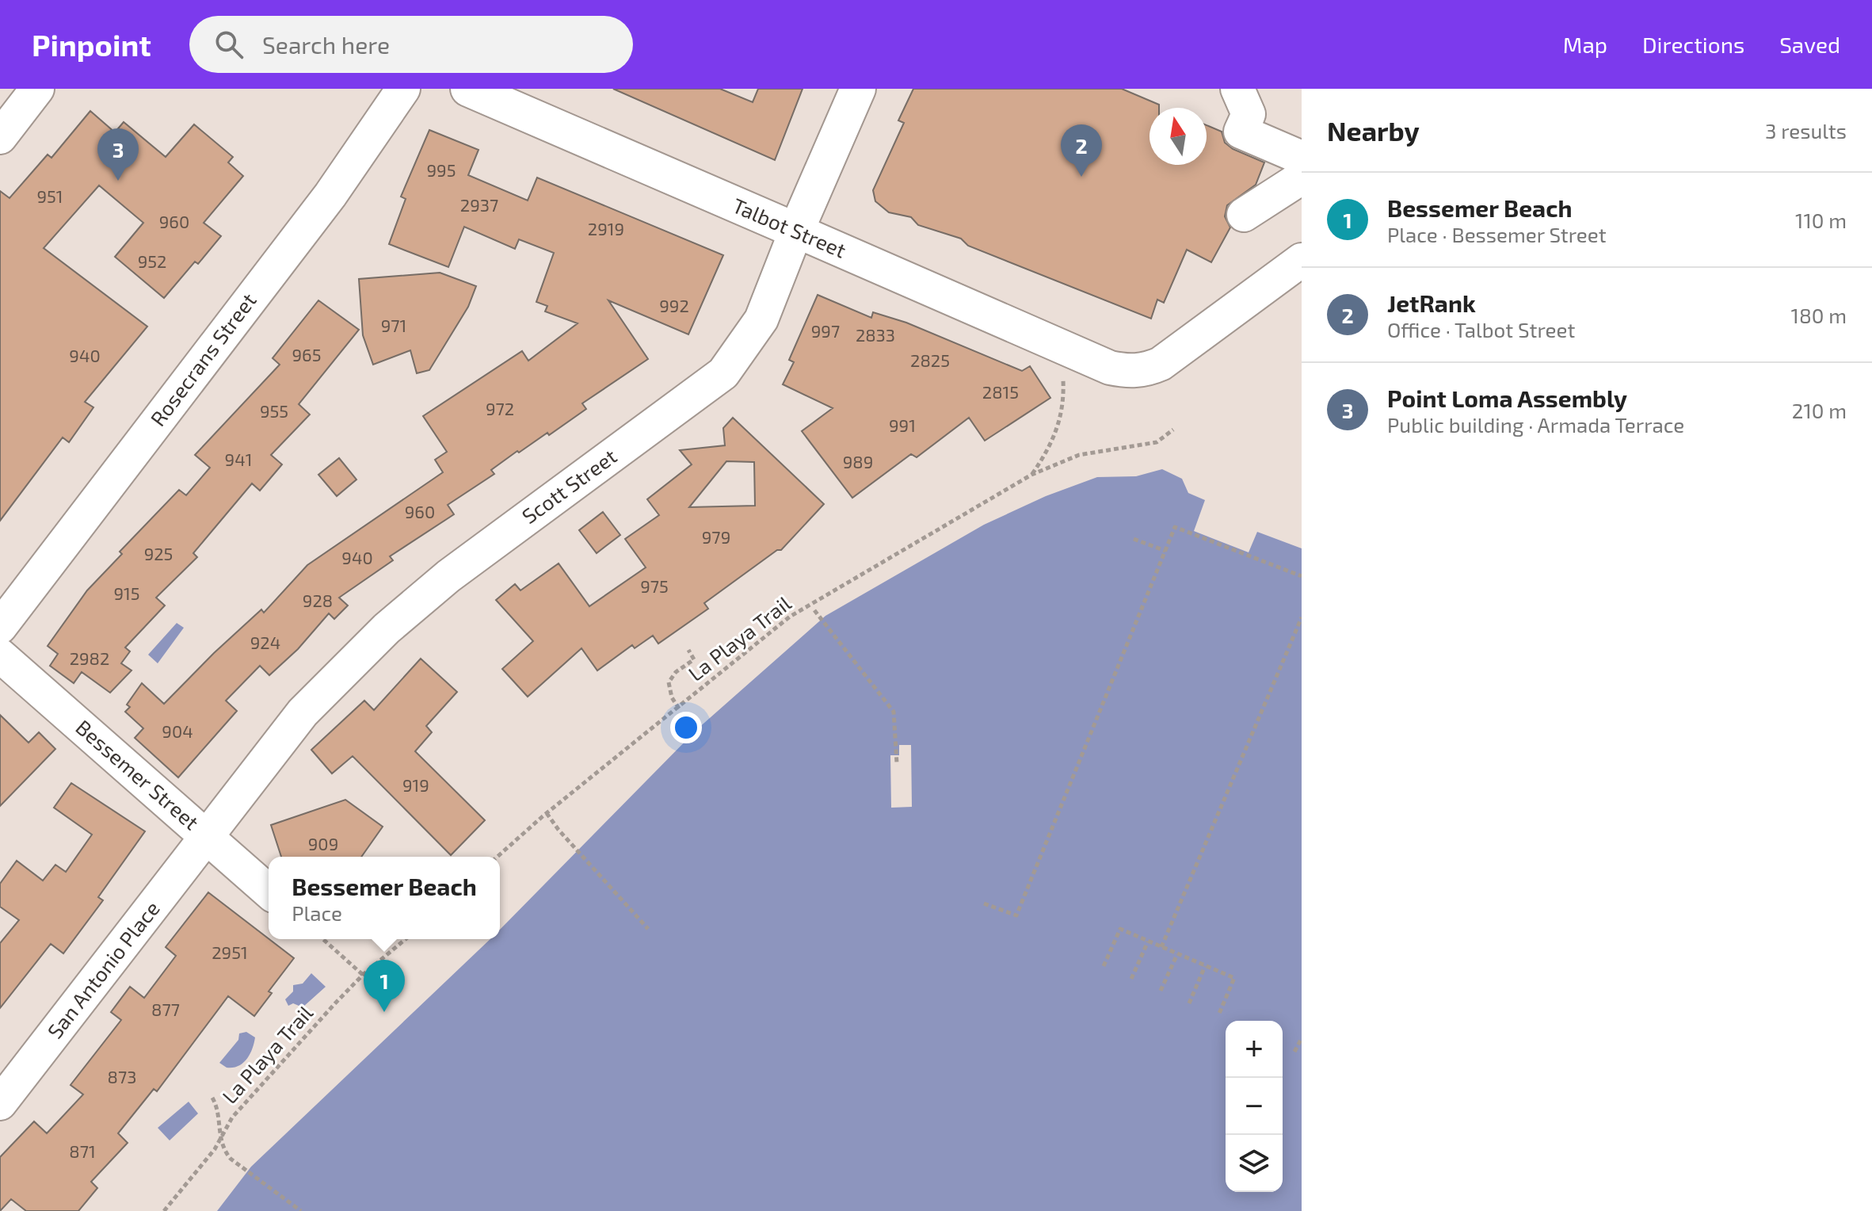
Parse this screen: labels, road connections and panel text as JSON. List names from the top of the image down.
{
  "streets": {
    "main road": ["Talbot Street", "Scott Street"],
    "street": ["Rosecrans Street", "Bessemer Street", "San Antonio Place"],
    "path": ["La Playa Trail"]
  },
  "crossings": [
    ["Talbot Street", "Scott Street"],
    ["Scott Street", "Bessemer Street"],
    ["Scott Street", "San Antonio Place"],
    ["Bessemer Street", "San Antonio Place"]
  ],
  "house_numbers": [
    "995",
    "951",
    "2937",
    "960",
    "2919",
    "952",
    "992",
    "971",
    "997",
    "2833",
    "965",
    "940",
    "2825",
    "2815",
    "972",
    "955",
    "991",
    "941",
    "989",
    "960",
    "979",
    "925",
    "940",
    "975",
    "915",
    "928",
    "924",
    "2982",
    "904",
    "919",
    "909",
    "2951",
    "877",
    "873",
    "871"
  ],
  "north": "top",
  "page": {
    "header": "Pinpoint",
    "search": "Search here",
    "nav": ["Map", "Directions", "Saved"],
    "heading": ["Nearby", "3 results"],
    "pins": ["2", "3", "1"],
    "list": [
      {
        "mark": "1",
        "name": "Bessemer Beach",
        "note": "Place · Bessemer Street",
        "value": "110 m"
      },
      {
        "mark": "2",
        "name": "JetRank",
        "note": "Office · Talbot Street",
        "value": "180 m"
      },
      {
        "mark": "3",
        "name": "Point Loma Assembly",
        "note": "Public building · Armada Terrace",
        "value": "210 m"
      }
    ],
    "popup": ["Bessemer Beach", "Place"],
    "map_buttons": ["+", "−"]
  }
}
